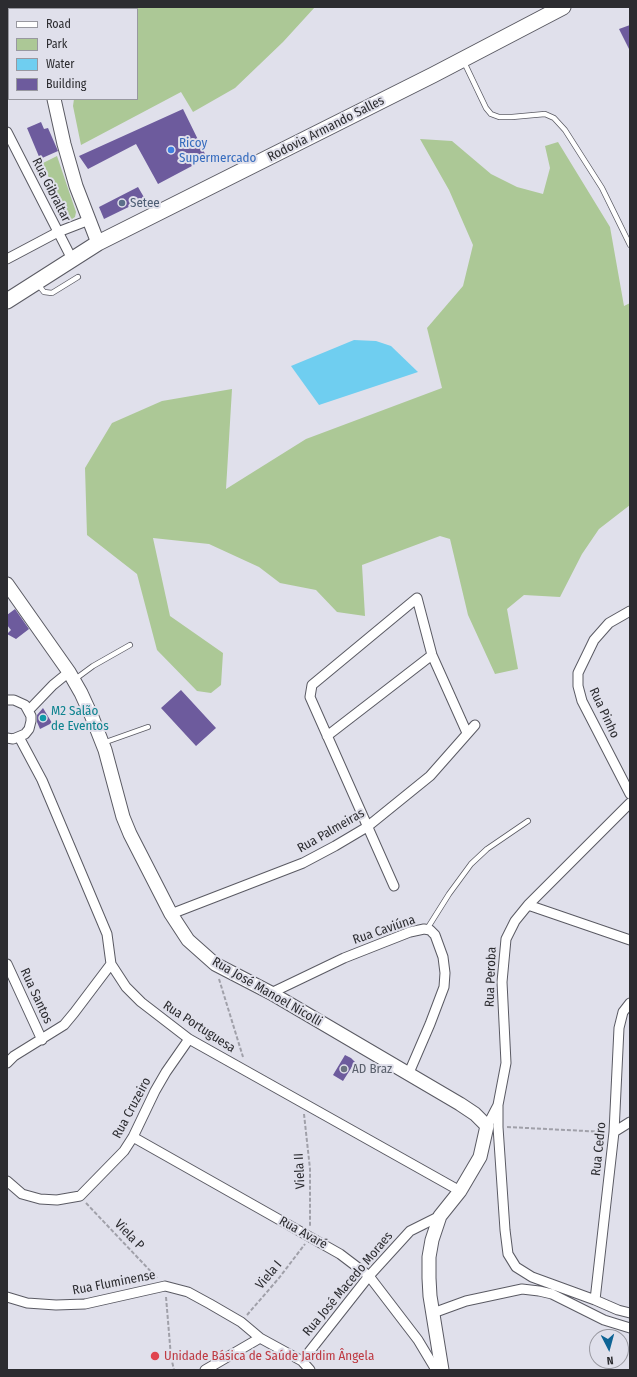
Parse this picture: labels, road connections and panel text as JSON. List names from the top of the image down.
{
  "streets": {
    "main road": ["Rodovia Armando Salles", "Rua José Manoel Nicolli"],
    "street": [
      "Rua Gibraltar",
      "Rua Pinho",
      "Rua Palmeiras",
      "Rua Caviúna",
      "Rua Peroba",
      "Rua Santos",
      "Rua Portuguesa",
      "Rua Cruzeiro",
      "Rua Cedro",
      "Rua Avaré",
      "Rua Fluminense",
      "Rua José Macedo Moraes"
    ],
    "path": ["Viela II", "Viela P", "Viela I"]
  },
  "crossings": [
    ["Rodovia Armando Salles", "Rua Gibraltar"],
    ["Rua Palmeiras", "Rua José Manoel Nicolli"],
    ["Rua Caviúna", "Rua José Manoel Nicolli"],
    ["Rua Peroba", "Rua José Manoel Nicolli"],
    ["Rua Portuguesa", "Rua Cruzeiro"],
    ["Rua Portuguesa", "Viela II"],
    ["Rua Cruzeiro", "Rua Avaré"],
    ["Rua Cruzeiro", "Viela P"],
    ["Viela II", "Rua Avaré"],
    ["Viela II", "Viela I"],
    ["Rua Avaré", "Viela I"],
    ["Rua Avaré", "Rua José Macedo Moraes"],
    ["Viela P", "Rua Fluminense"],
    ["Viela I", "Rua Fluminense"],
    ["Rua Fluminense", "Rua José Macedo Moraes"]
  ],
  "places": [
    "Ricoy Supermercado",
    "Setee",
    "M2 Salão de Eventos",
    "AD Braz",
    "Unidade Básica de Saúde Jardim Ângela"
  ],
  "legend": [
    "Road",
    "Park",
    "Water",
    "Building"
  ],
  "north": "bottom"
}
